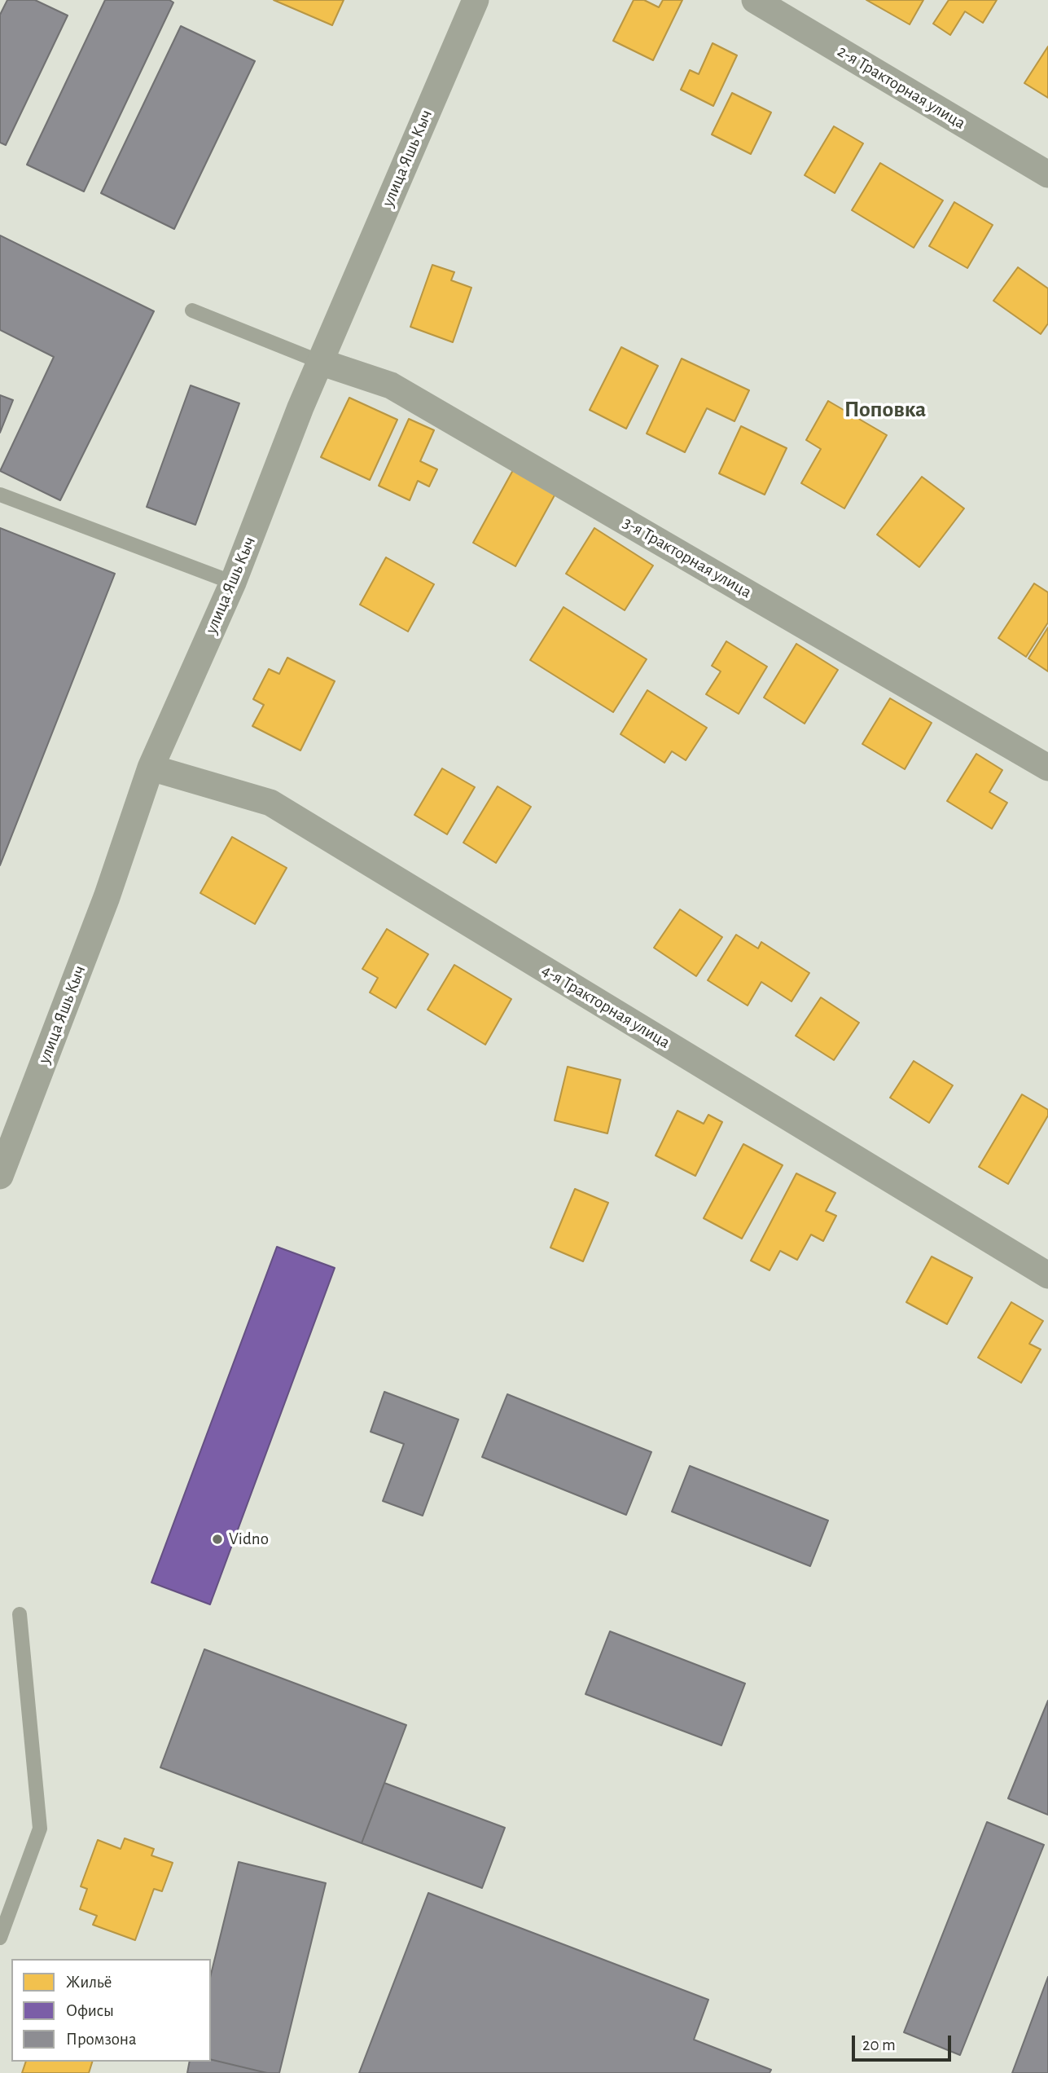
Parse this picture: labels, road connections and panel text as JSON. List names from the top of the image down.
{
  "streets": {
    "street": [
      "2-я Тракторная улица",
      "улица Яшь Кыч",
      "3-я Тракторная улица",
      "4-я Тракторная улица"
    ]
  },
  "crossings": [
    ["улица Яшь Кыч", "3-я Тракторная улица"],
    ["улица Яшь Кыч", "4-я Тракторная улица"]
  ],
  "districts": ["Поповка"],
  "places": ["Vidno"],
  "legend": ["Жильё", "Офисы", "Промзона"],
  "scale_bar": "20 m"
}
